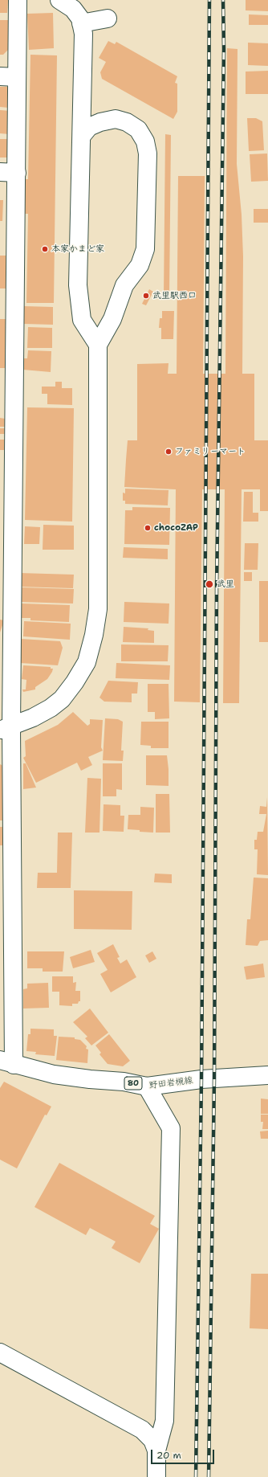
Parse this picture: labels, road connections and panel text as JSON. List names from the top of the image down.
{
  "streets": {
    "street": ["80", "野田岩槻線"]
  },
  "places": [
    "本家かまど家",
    "武里駅西口",
    "ファミリーマート",
    "chocoZAP",
    "武里"
  ],
  "scale_bar": "20 m"
}
